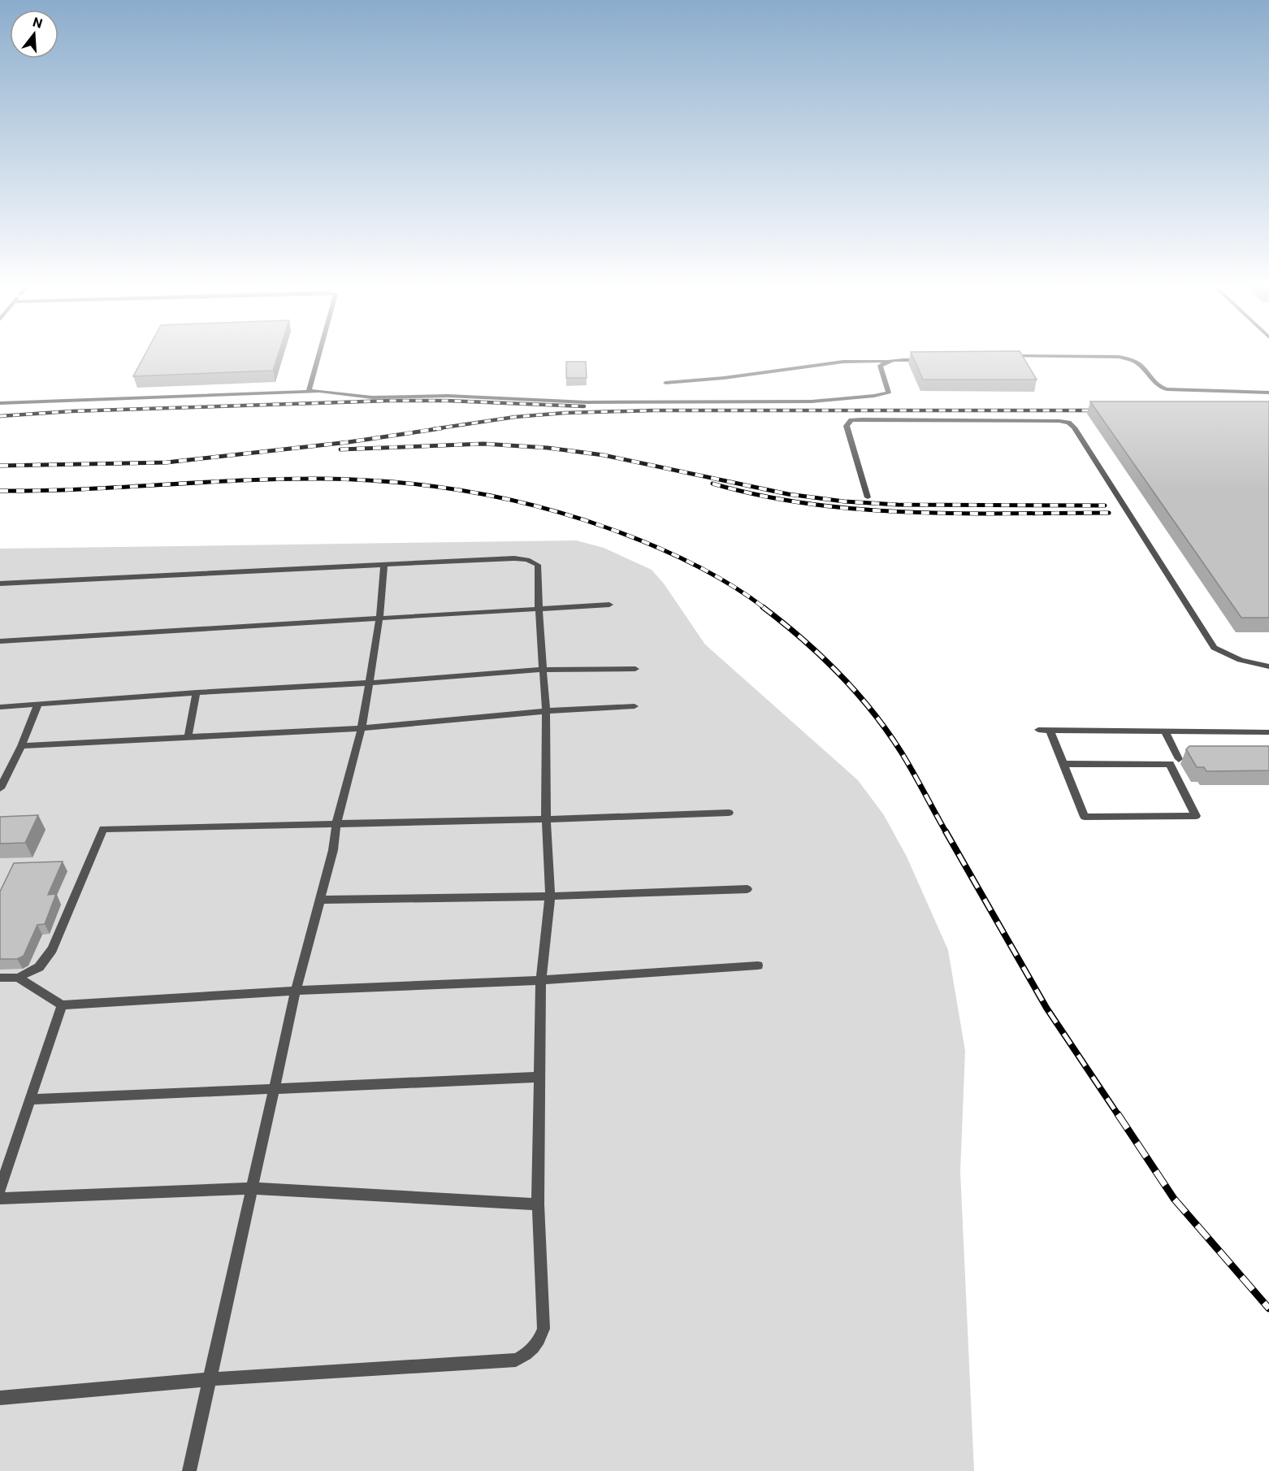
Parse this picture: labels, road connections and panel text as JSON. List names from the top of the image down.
{
  "north": "top"
}
